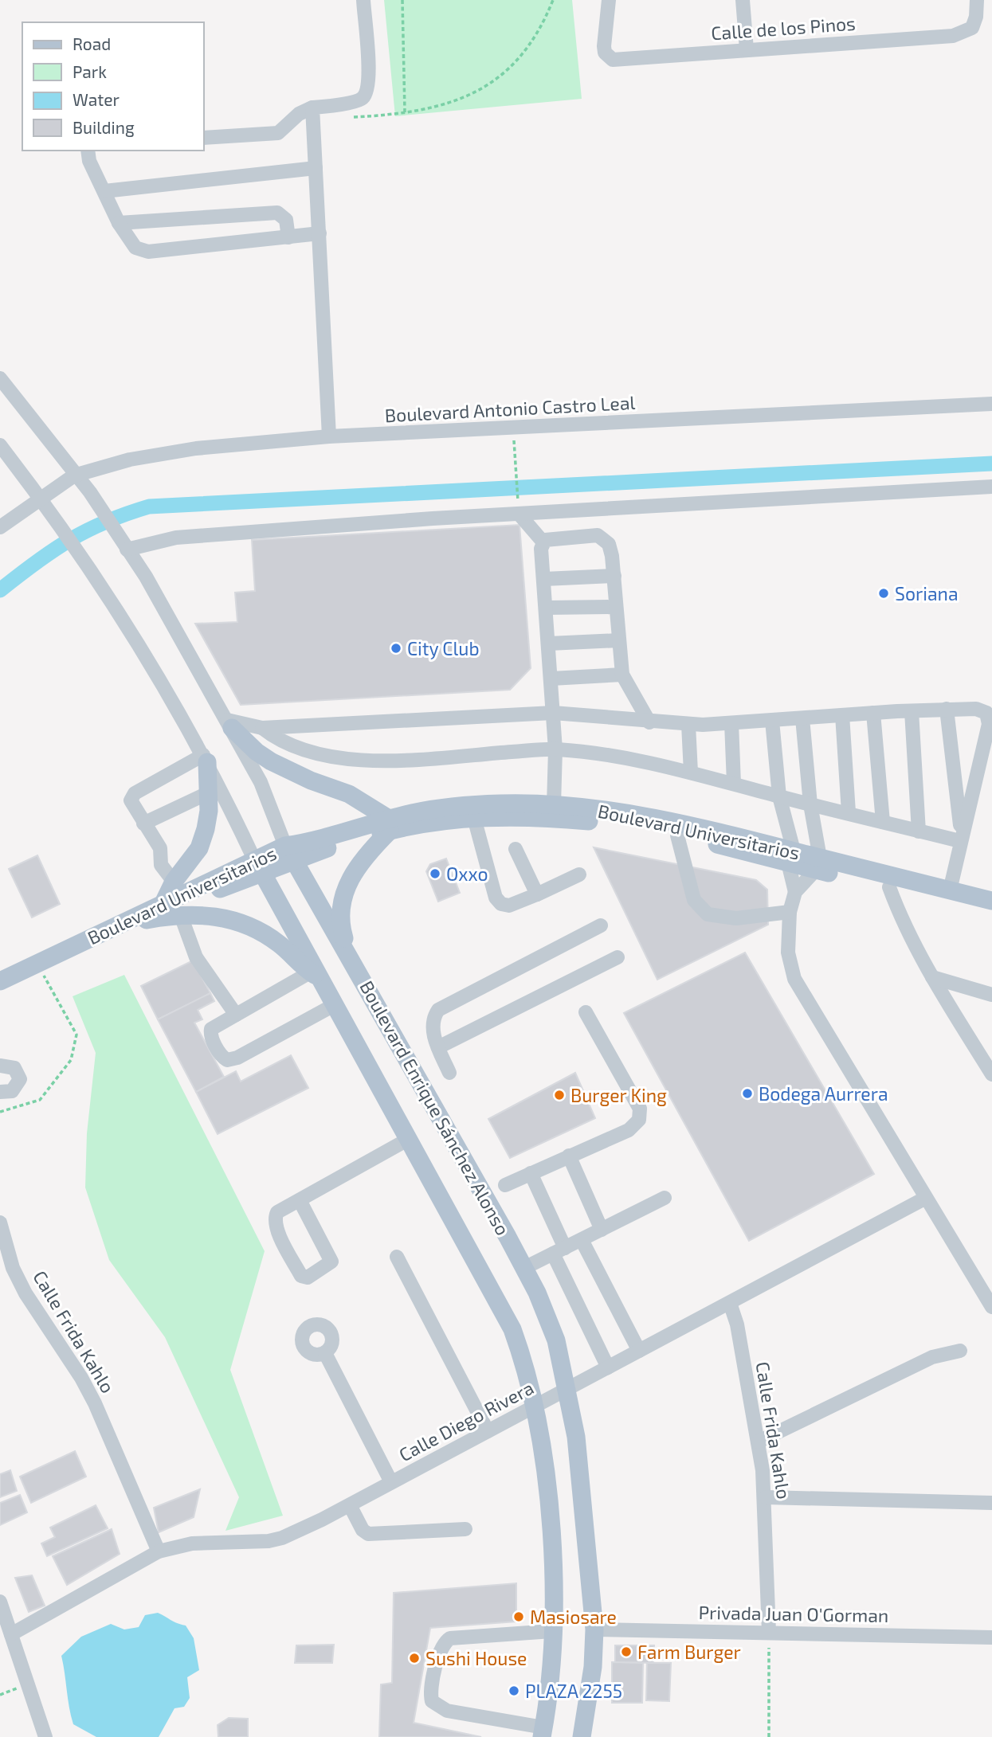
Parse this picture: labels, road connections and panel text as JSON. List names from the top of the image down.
{
  "streets": {
    "main road": ["Boulevard Universitarios", "Boulevard Enrique Sánchez Alonso"],
    "street": [
      "Calle de los Pinos",
      "Boulevard Antonio Castro Leal",
      "Calle Frida Kahlo",
      "Calle Diego Rivera",
      "Privada Juan O'Gorman"
    ]
  },
  "crossings": [
    ["Boulevard Antonio Castro Leal", "Boulevard Enrique Sánchez Alonso"],
    ["Boulevard Universitarios", "Boulevard Enrique Sánchez Alonso"],
    ["Boulevard Enrique Sánchez Alonso", "Calle Diego Rivera"],
    ["Boulevard Enrique Sánchez Alonso", "Privada Juan O'Gorman"],
    ["Calle Frida Kahlo", "Calle Diego Rivera"],
    ["Calle Frida Kahlo", "Privada Juan O'Gorman"]
  ],
  "places": [
    "Soriana",
    "City Club",
    "Oxxo",
    "Bodega Aurrera",
    "Burger King",
    "Masiosare",
    "Farm Burger",
    "Sushi House",
    "PLAZA 2255"
  ],
  "legend": [
    "Road",
    "Park",
    "Water",
    "Building"
  ]
}
